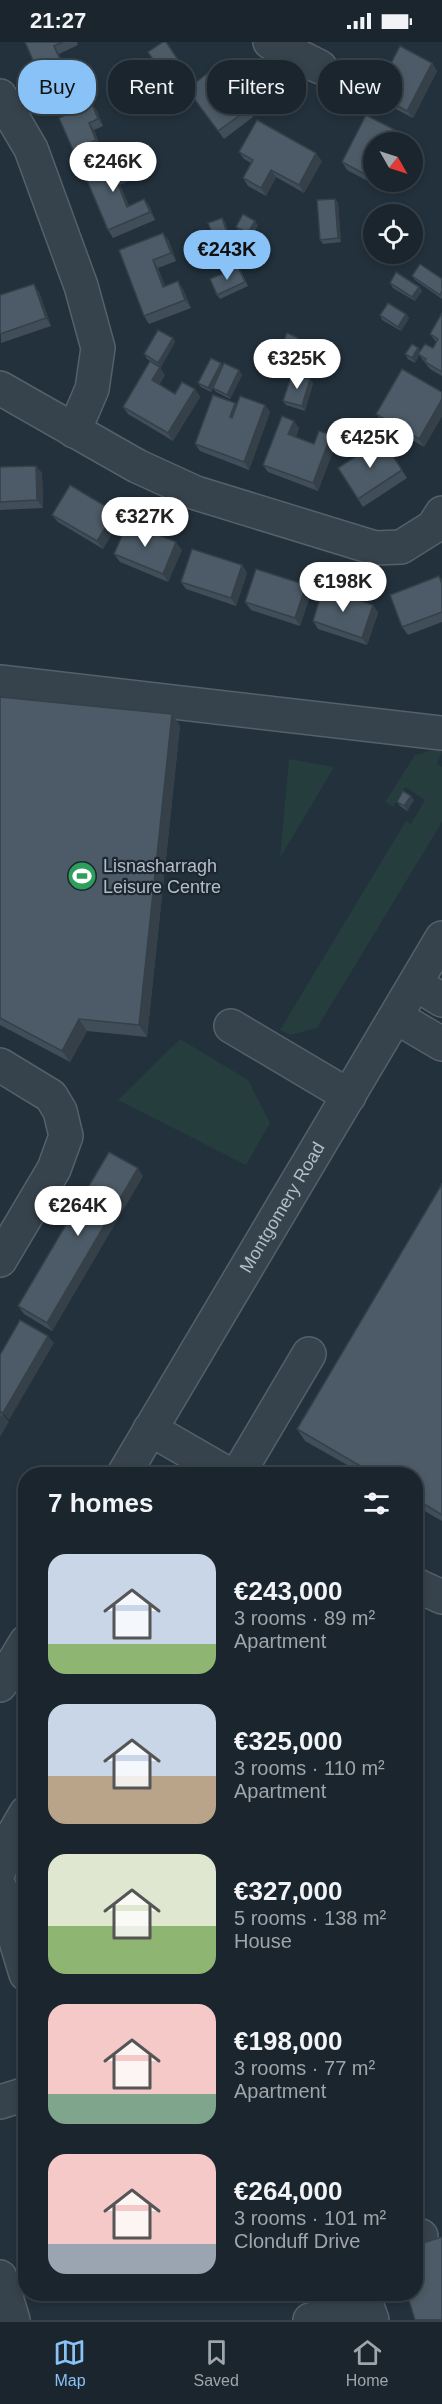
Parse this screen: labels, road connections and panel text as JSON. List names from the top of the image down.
{
  "streets": {
    "street": ["Montgomery Road"]
  },
  "places": {
    "sports": ["Lisnasharragh Leisure Centre"]
  },
  "north": "bottom right",
  "page": {
    "status": "21:27",
    "chip": [
      "Buy",
      "Rent",
      "Filters",
      "New"
    ],
    "price": [
      "€246K",
      "€243K",
      "€325K",
      "€425K",
      "€327K",
      "€198K",
      "€264K"
    ],
    "heading": "7 homes",
    "list": [
      {
        "name": "€243,000",
        "note": "3 rooms · 89 m² · Apartment"
      },
      {
        "name": "€325,000",
        "note": "3 rooms · 110 m² · Apartment"
      },
      {
        "name": "€327,000",
        "note": "5 rooms · 138 m² · House"
      },
      {
        "name": "€198,000",
        "note": "3 rooms · 77 m² · Apartment"
      },
      {
        "name": "€264,000",
        "note": "3 rooms · 101 m² · Clonduff Drive"
      }
    ],
    "tabs": ["Map", "Saved", "Home"]
  }
}
